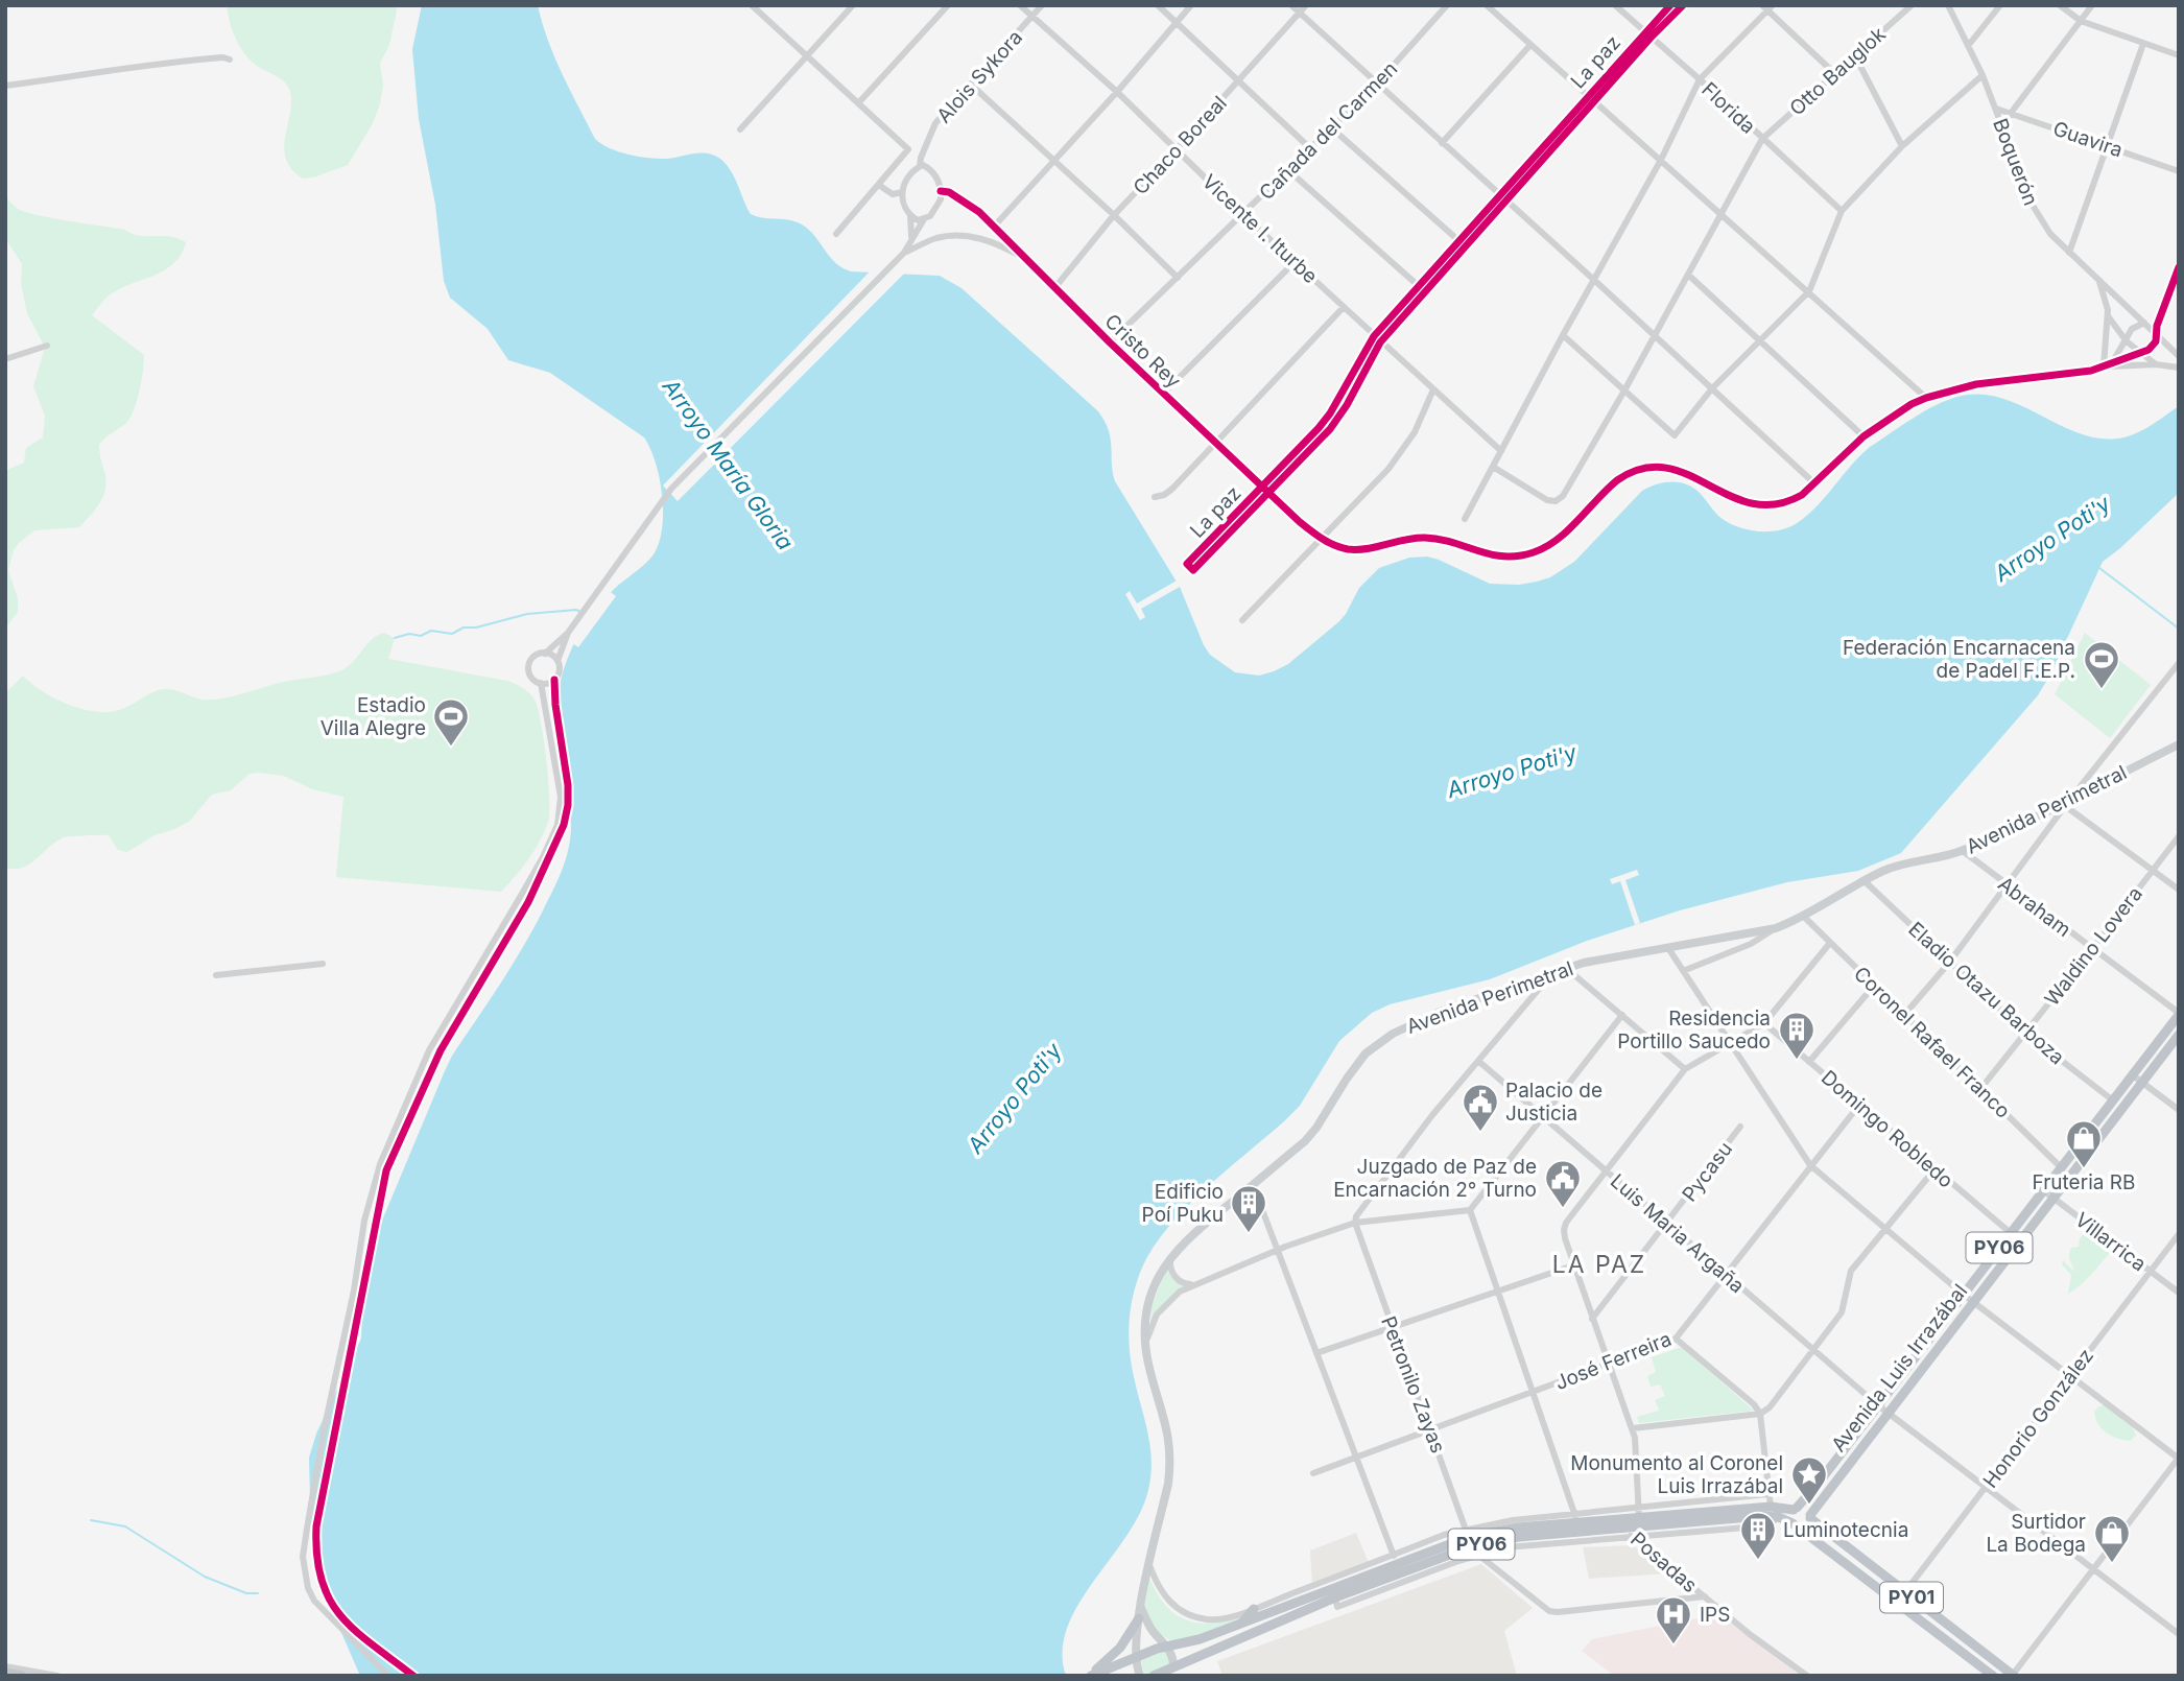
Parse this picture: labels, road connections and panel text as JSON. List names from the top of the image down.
{
  "streets": {
    "highway": ["PY06", "Avenida Luis Irrazábal", "PY01"],
    "main road": ["Avenida Perimetral"],
    "street": [
      "La paz",
      "Otto Bauglok",
      "Alois Sykora",
      "Florida",
      "Cañada del Carmen",
      "Guavira",
      "Chaco Boreal",
      "Boquerón",
      "Vicente I. Iturbe",
      "Cristo Rey",
      "Abraham",
      "Waldino Lovera",
      "Eladio Otazu Barboza",
      "Coronel Rafael Franco",
      "Domingo Robledo",
      "Pycasu",
      "Luis Maria Argaña",
      "Villarrica",
      "José Ferreira",
      "Petronilo Zayas",
      "Honorio González",
      "Posadas"
    ]
  },
  "crossings": [
    ["La paz", "Florida"],
    ["La paz", "Vicente I. Iturbe"],
    ["La paz", "Cristo Rey"],
    ["Otto Bauglok", "Florida"],
    ["Alois Sykora", "Vicente I. Iturbe"],
    ["Alois Sykora", "Cristo Rey"],
    ["Cañada del Carmen", "Vicente I. Iturbe"],
    ["Cañada del Carmen", "Cristo Rey"],
    ["Guavira", "Boquerón"],
    ["Chaco Boreal", "Vicente I. Iturbe"],
    ["Chaco Boreal", "Cristo Rey"],
    ["Avenida Perimetral", "Abraham"],
    ["Avenida Perimetral", "Eladio Otazu Barboza"],
    ["Avenida Perimetral", "Coronel Rafael Franco"],
    ["Avenida Perimetral", "PY06"],
    ["Abraham", "Waldino Lovera"],
    ["Abraham", "PY06"],
    ["Waldino Lovera", "Eladio Otazu Barboza"],
    ["Waldino Lovera", "Coronel Rafael Franco"],
    ["Eladio Otazu Barboza", "PY06"],
    ["Coronel Rafael Franco", "PY06"],
    ["Domingo Robledo", "PY06"],
    ["Domingo Robledo", "José Ferreira"],
    ["Pycasu", "Luis Maria Argaña"],
    ["Luis Maria Argaña", "PY06"],
    ["Luis Maria Argaña", "José Ferreira"],
    ["Luis Maria Argaña", "Avenida Luis Irrazábal"],
    ["Luis Maria Argaña", "Honorio González"],
    ["Villarrica", "PY06"],
    ["Villarrica", "Avenida Luis Irrazábal"],
    ["Villarrica", "Honorio González"],
    ["PY06", "Avenida Luis Irrazábal"],
    ["PY06", "Petronilo Zayas"],
    ["PY06", "Posadas"],
    ["PY06", "PY01"],
    ["José Ferreira", "Petronilo Zayas"],
    ["Avenida Luis Irrazábal", "PY01"],
    ["Honorio González", "PY01"]
  ],
  "districts": ["LA PAZ"],
  "water": ["Arroyo María Gloria", "Arroyo Poti'y"],
  "places": {
    "sports": ["Federación Encarnacena de Padel F.E.P.", "Estadio Villa Alegre"],
    "building": ["Residencia Portillo Saucedo", "Edificio Poí Puku", "Luminotecnia"],
    "public building": ["Palacio de Justicia", "Juzgado de Paz de Encarnación 2° Turno"],
    "shop": ["Fruteria RB", "Surtidor La Bodega"],
    "place": ["Monumento al Coronel Luis Irrazábal"],
    "hospital": ["IPS"]
  }
}
